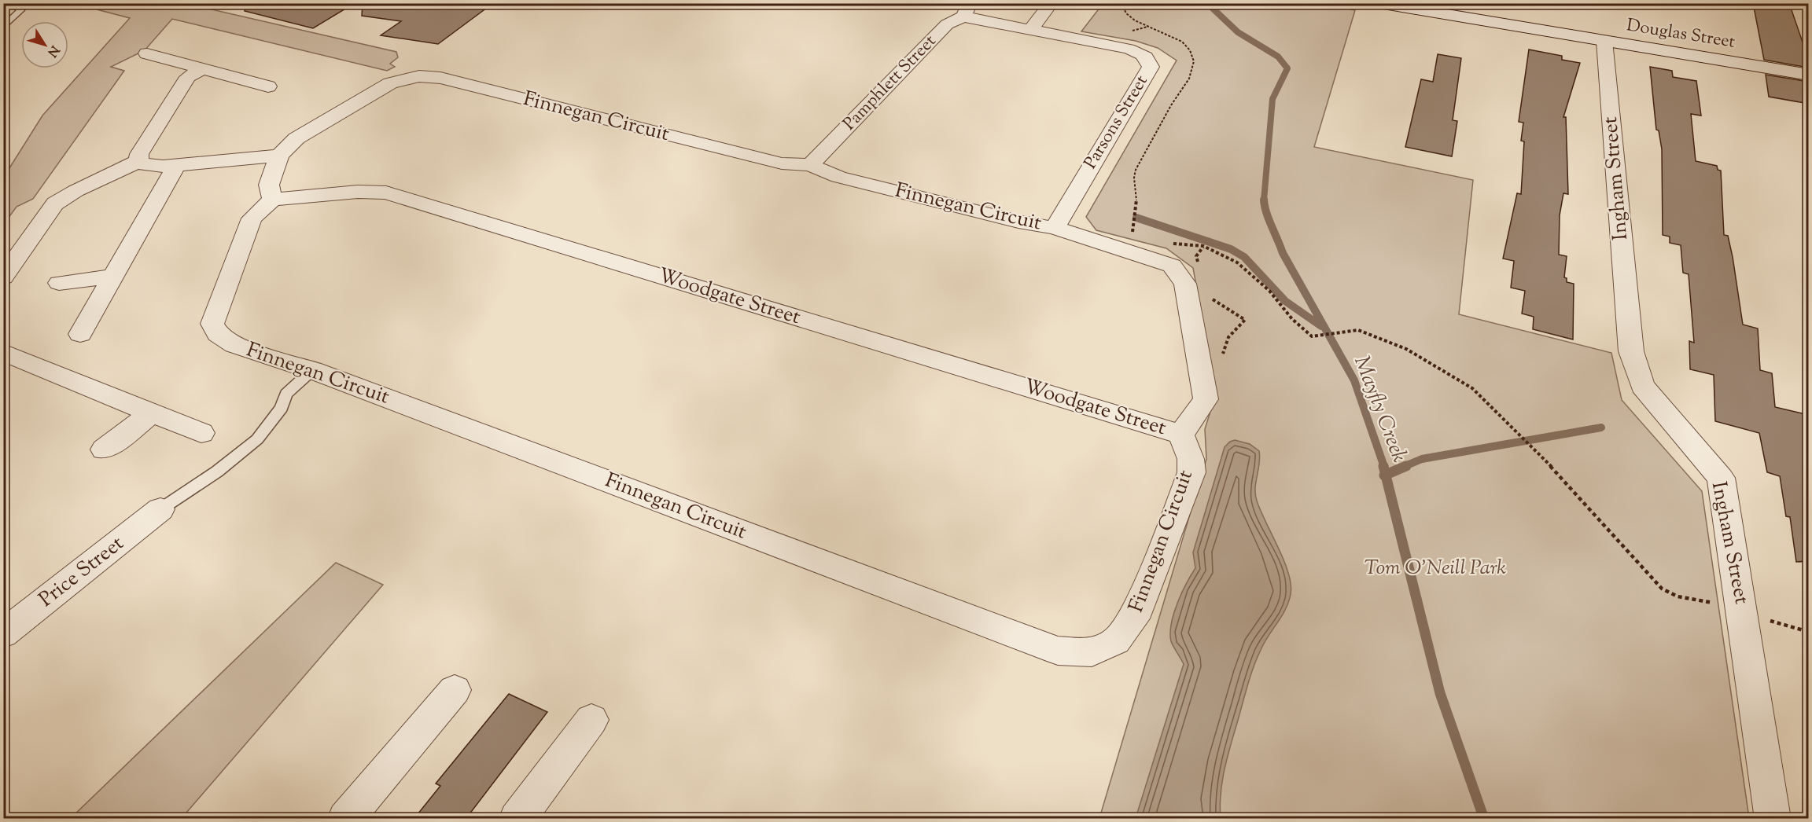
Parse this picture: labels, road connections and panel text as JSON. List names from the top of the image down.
{
  "streets": {
    "street": [
      "Douglas Street",
      "Pamphlett Street",
      "Finnegan Circuit",
      "Parsons Street",
      "Ingham Street",
      "Woodgate Street",
      "Price Street"
    ]
  },
  "crossings": [
    ["Douglas Street", "Ingham Street"],
    ["Pamphlett Street", "Finnegan Circuit"],
    ["Pamphlett Street", "Parsons Street"],
    ["Finnegan Circuit", "Parsons Street"],
    ["Finnegan Circuit", "Woodgate Street"]
  ],
  "water": ["Mayfly Creek"],
  "parks": ["Tom O'Neill Park"],
  "north": "bottom right"
}
